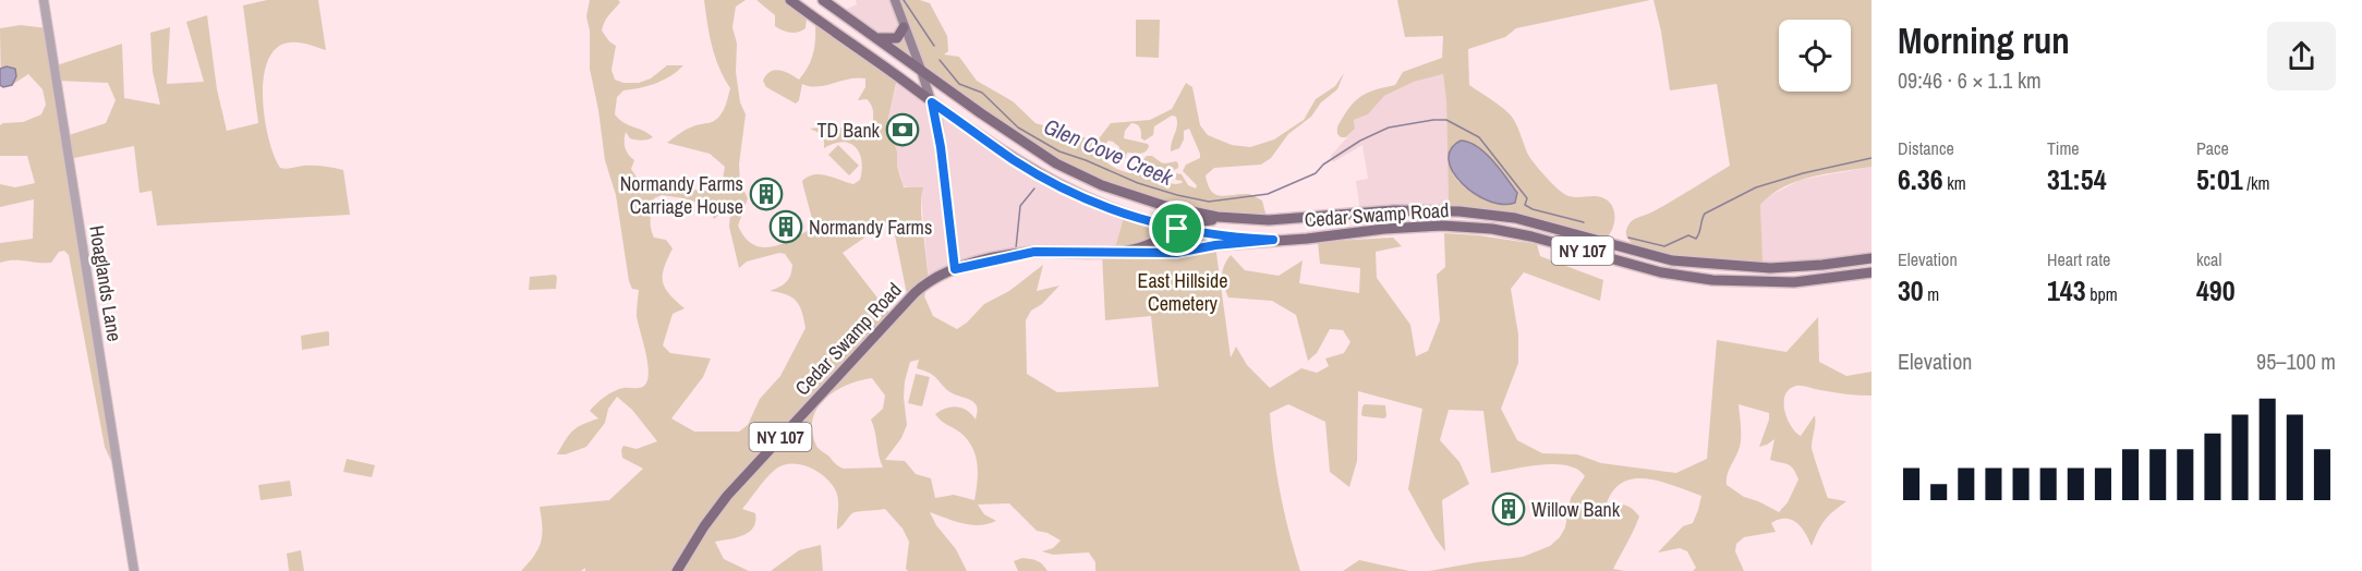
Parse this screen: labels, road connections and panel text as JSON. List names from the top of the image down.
{
  "streets": {
    "main road": ["Cedar Swamp Road", "NY 107"],
    "street": ["Hoaglands Lane"]
  },
  "crossings": [
    ["Cedar Swamp Road", "NY 107"]
  ],
  "water": ["Glen Cove Creek"],
  "parks": ["East Hillside Cemetery"],
  "places": {
    "bank": ["TD Bank"],
    "building": ["Normandy Farms Carriage House", "Normandy Farms", "Willow Bank"]
  },
  "page": {
    "heading": ["Morning run", "09:46 · 6 × 1.1 km"],
    "stats": [
      ["Distance", "6.36 km"],
      ["Time", "31:54"],
      ["Pace", "5:01 /km"],
      ["Elevation", "30 m"],
      ["Heart rate", "143 bpm"],
      ["kcal", "490"]
    ],
    "chart": ["Elevation", "95–100 m"]
  }
}
